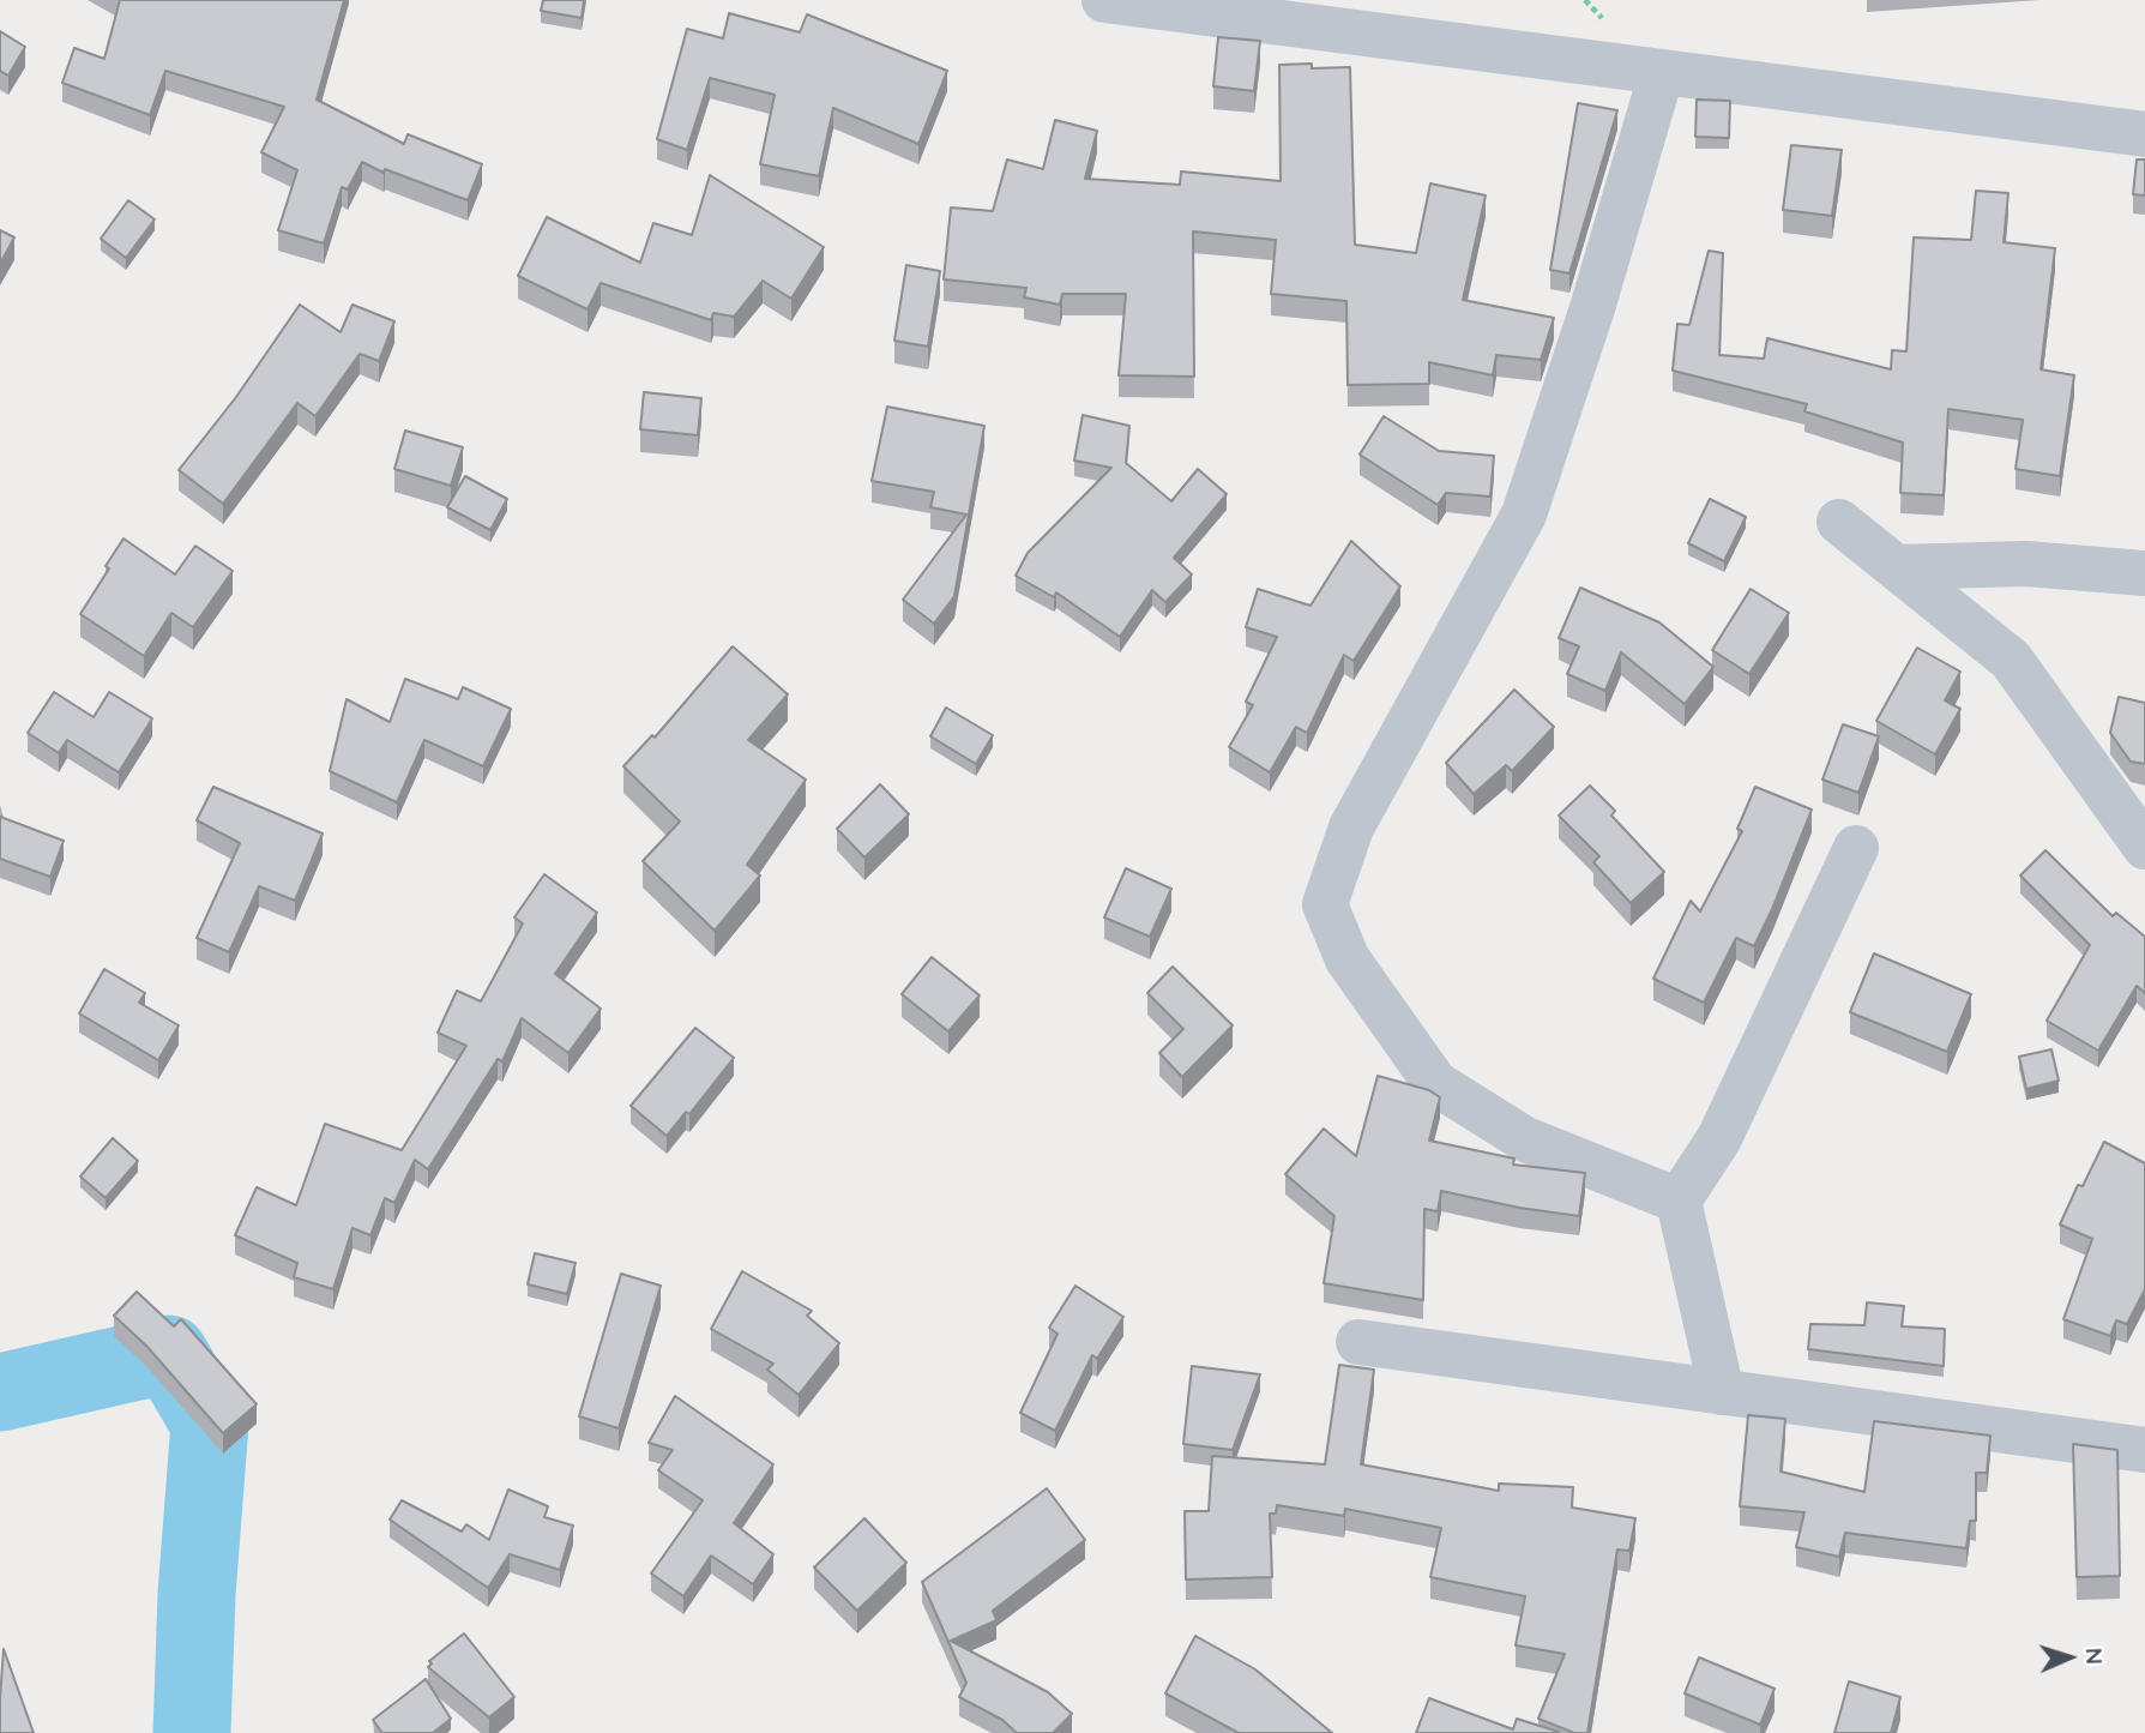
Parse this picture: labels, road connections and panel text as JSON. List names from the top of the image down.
{
  "north": "right"
}
